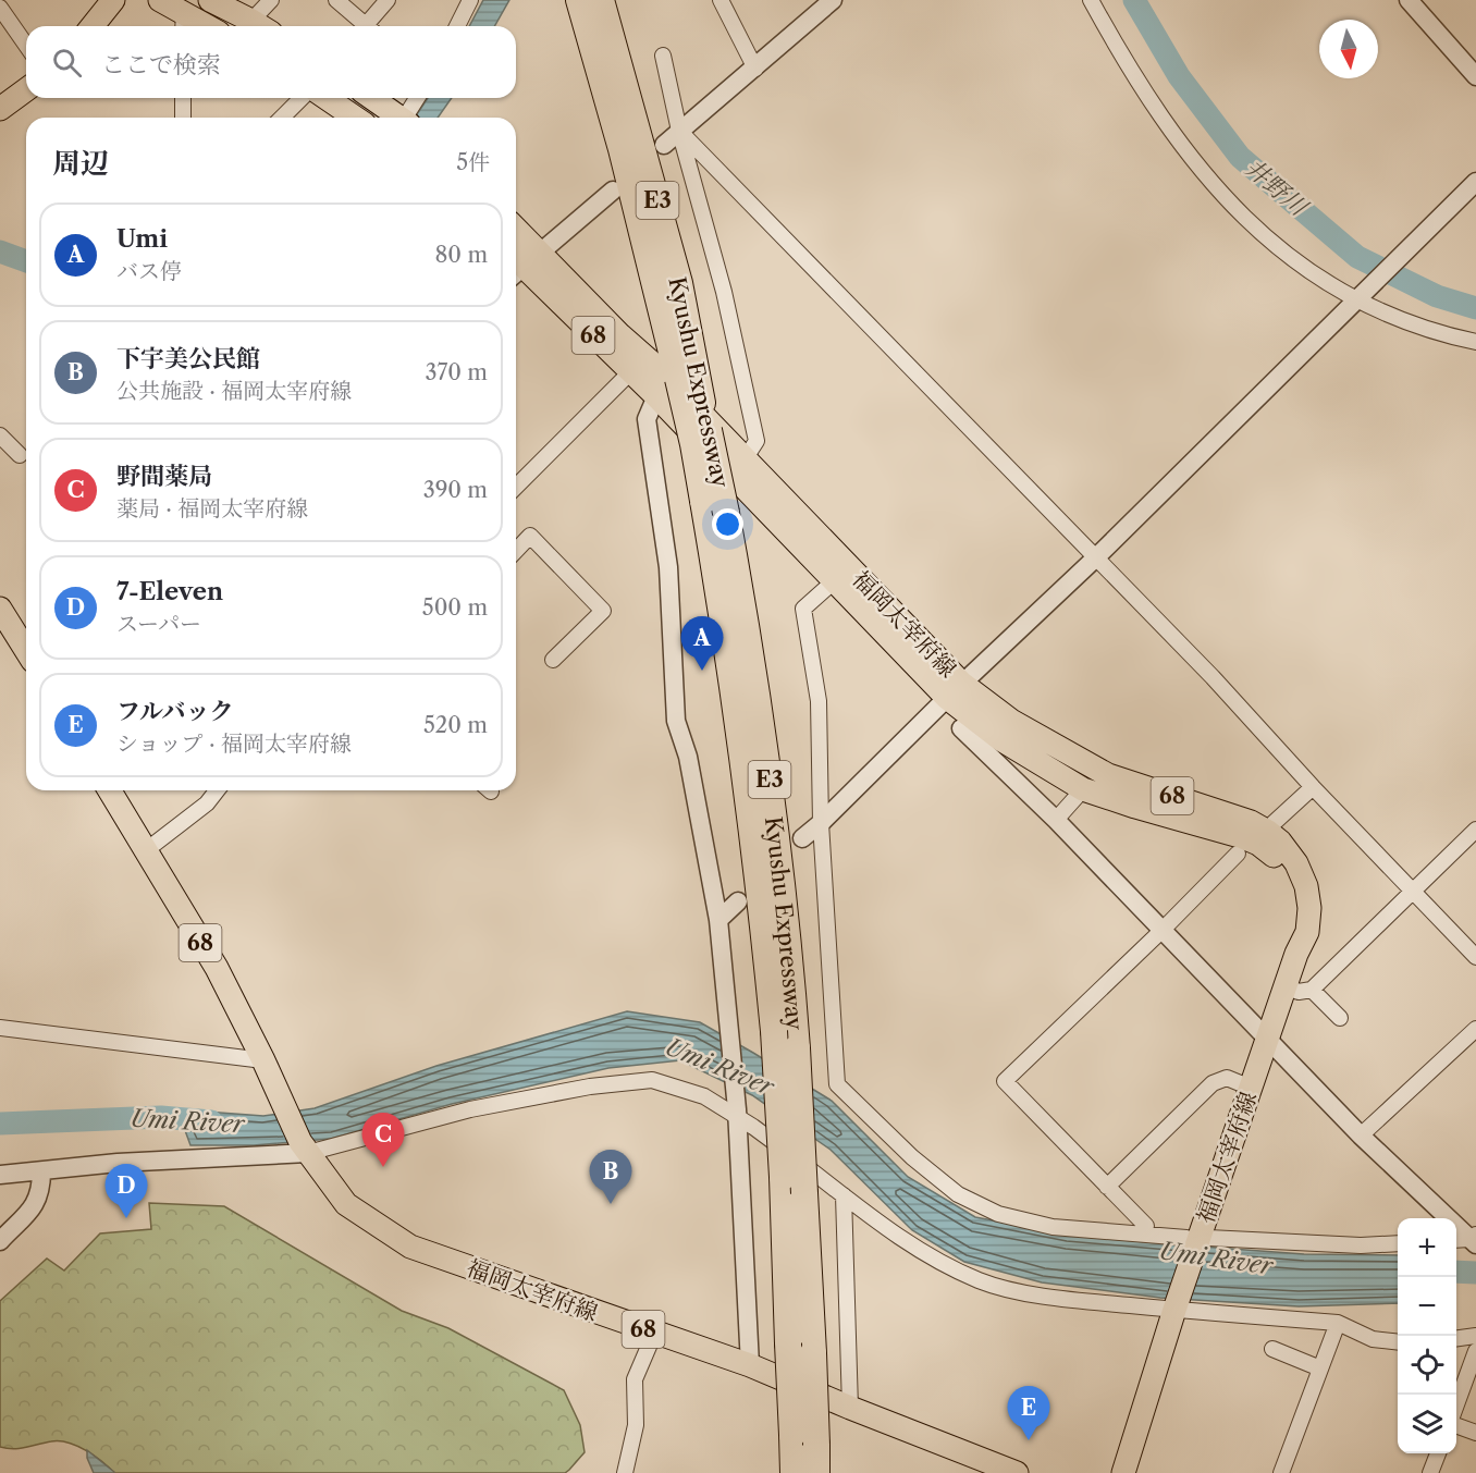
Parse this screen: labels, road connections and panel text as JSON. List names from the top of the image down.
{
  "streets": {
    "highway": ["E3", "Kyushu Expressway"],
    "main road": ["68", "福岡太宰府線"]
  },
  "crossings": [
    ["68", "福岡太宰府線"]
  ],
  "water": ["井野川", "Umi River"],
  "north": "bottom",
  "page": {
    "search": "ここで検索",
    "heading": ["周辺", "5件"],
    "list": [
      {
        "mark": "A",
        "name": "Umi",
        "note": "バス停",
        "value": "80 m"
      },
      {
        "mark": "B",
        "name": "下宇美公民館",
        "note": "公共施設 · 福岡太宰府線",
        "value": "370 m"
      },
      {
        "mark": "C",
        "name": "野間薬局",
        "note": "薬局 · 福岡太宰府線",
        "value": "390 m"
      },
      {
        "mark": "D",
        "name": "7-Eleven",
        "note": "スーパー",
        "value": "500 m"
      },
      {
        "mark": "E",
        "name": "フルバック",
        "note": "ショップ · 福岡太宰府線",
        "value": "520 m"
      }
    ],
    "pins": [
      "A",
      "C",
      "B",
      "D",
      "E"
    ],
    "map_buttons": ["+", "−"]
  }
}
